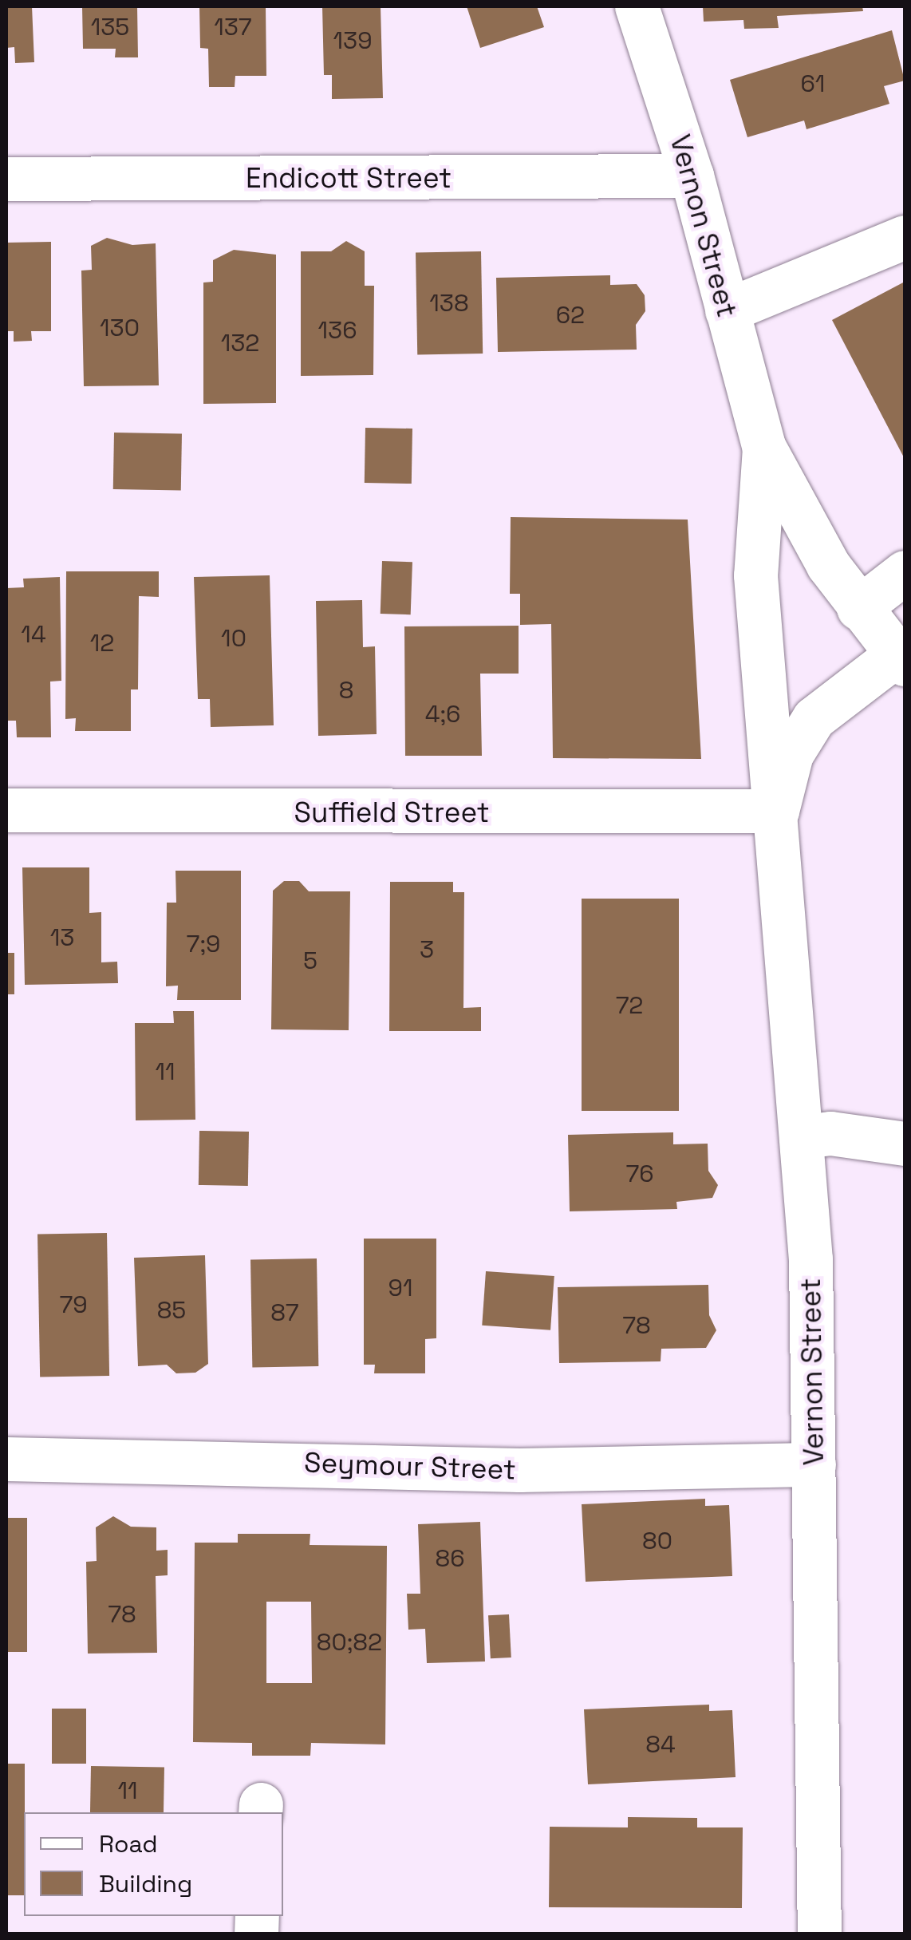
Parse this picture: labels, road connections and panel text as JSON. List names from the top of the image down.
{
  "streets": {
    "street": [
      "Endicott Street",
      "Vernon Street",
      "Suffield Street",
      "Seymour Street"
    ]
  },
  "crossings": [
    ["Endicott Street", "Vernon Street"],
    ["Vernon Street", "Suffield Street"],
    ["Vernon Street", "Seymour Street"]
  ],
  "house_numbers": [
    "135",
    "137",
    "139",
    "61",
    "138",
    "62",
    "130",
    "136",
    "132",
    "14",
    "10",
    "12",
    "8",
    "4;6",
    "13",
    "7;9",
    "3",
    "5",
    "72",
    "11",
    "76",
    "91",
    "79",
    "85",
    "87",
    "78",
    "80",
    "86",
    "78",
    "80;82",
    "84",
    "11"
  ],
  "legend": ["Road", "Building"]
}
